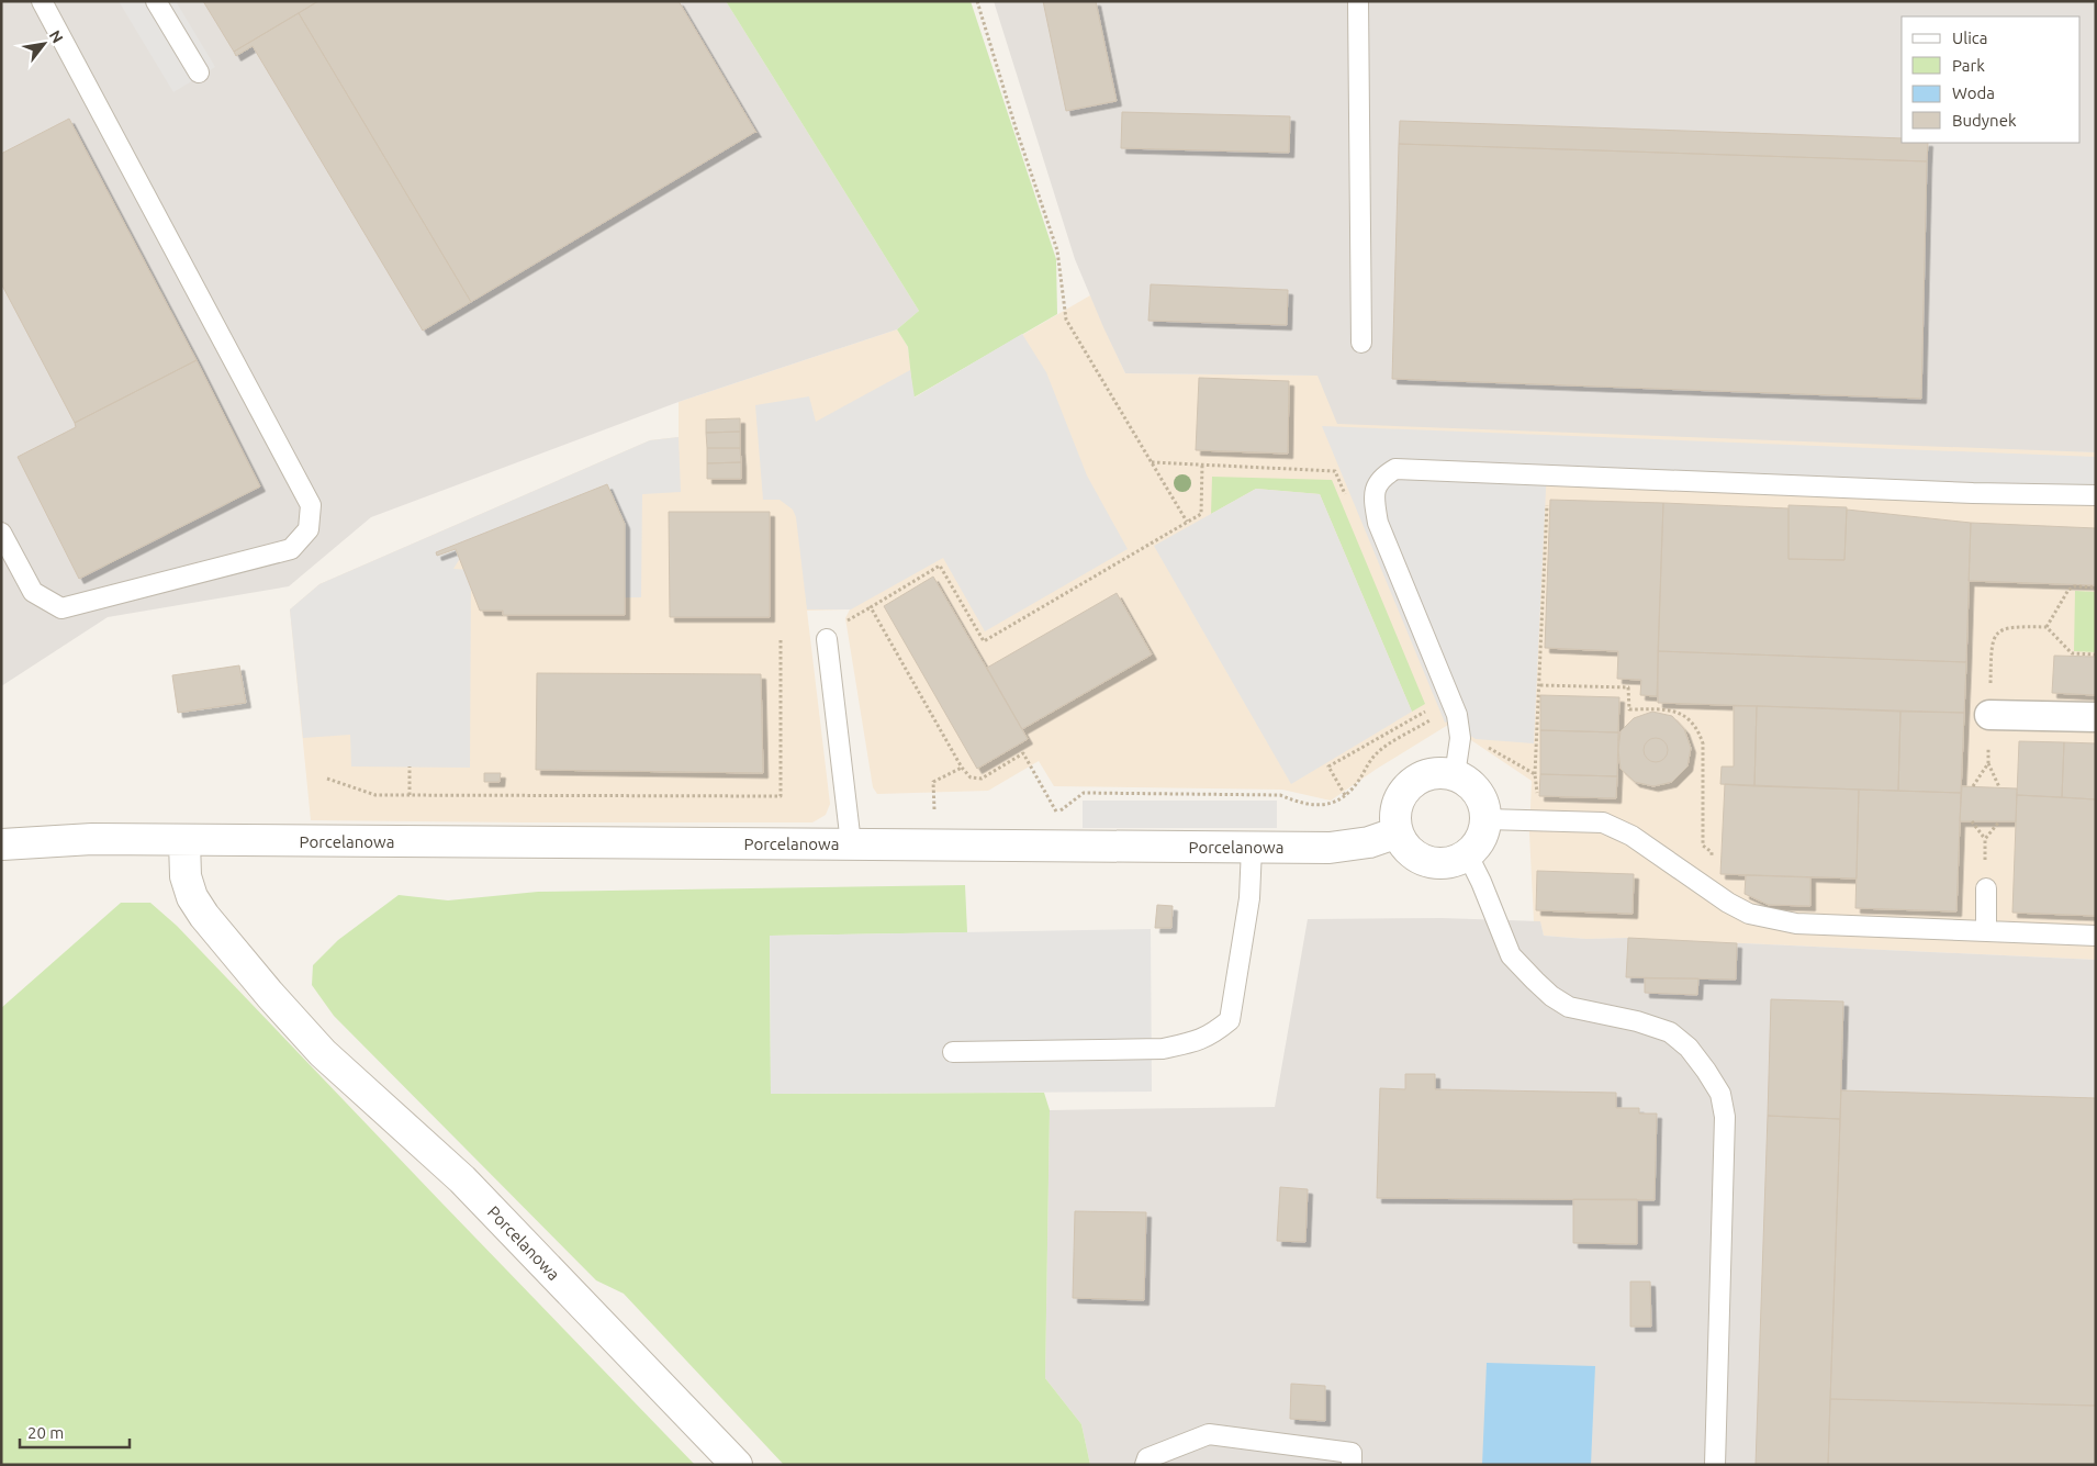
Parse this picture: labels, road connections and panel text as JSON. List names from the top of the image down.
{
  "streets": {
    "street": ["Porcelanowa"]
  },
  "legend": [
    "Ulica",
    "Park",
    "Woda",
    "Budynek"
  ],
  "scale_bar": "20 m",
  "north": "top right"
}
